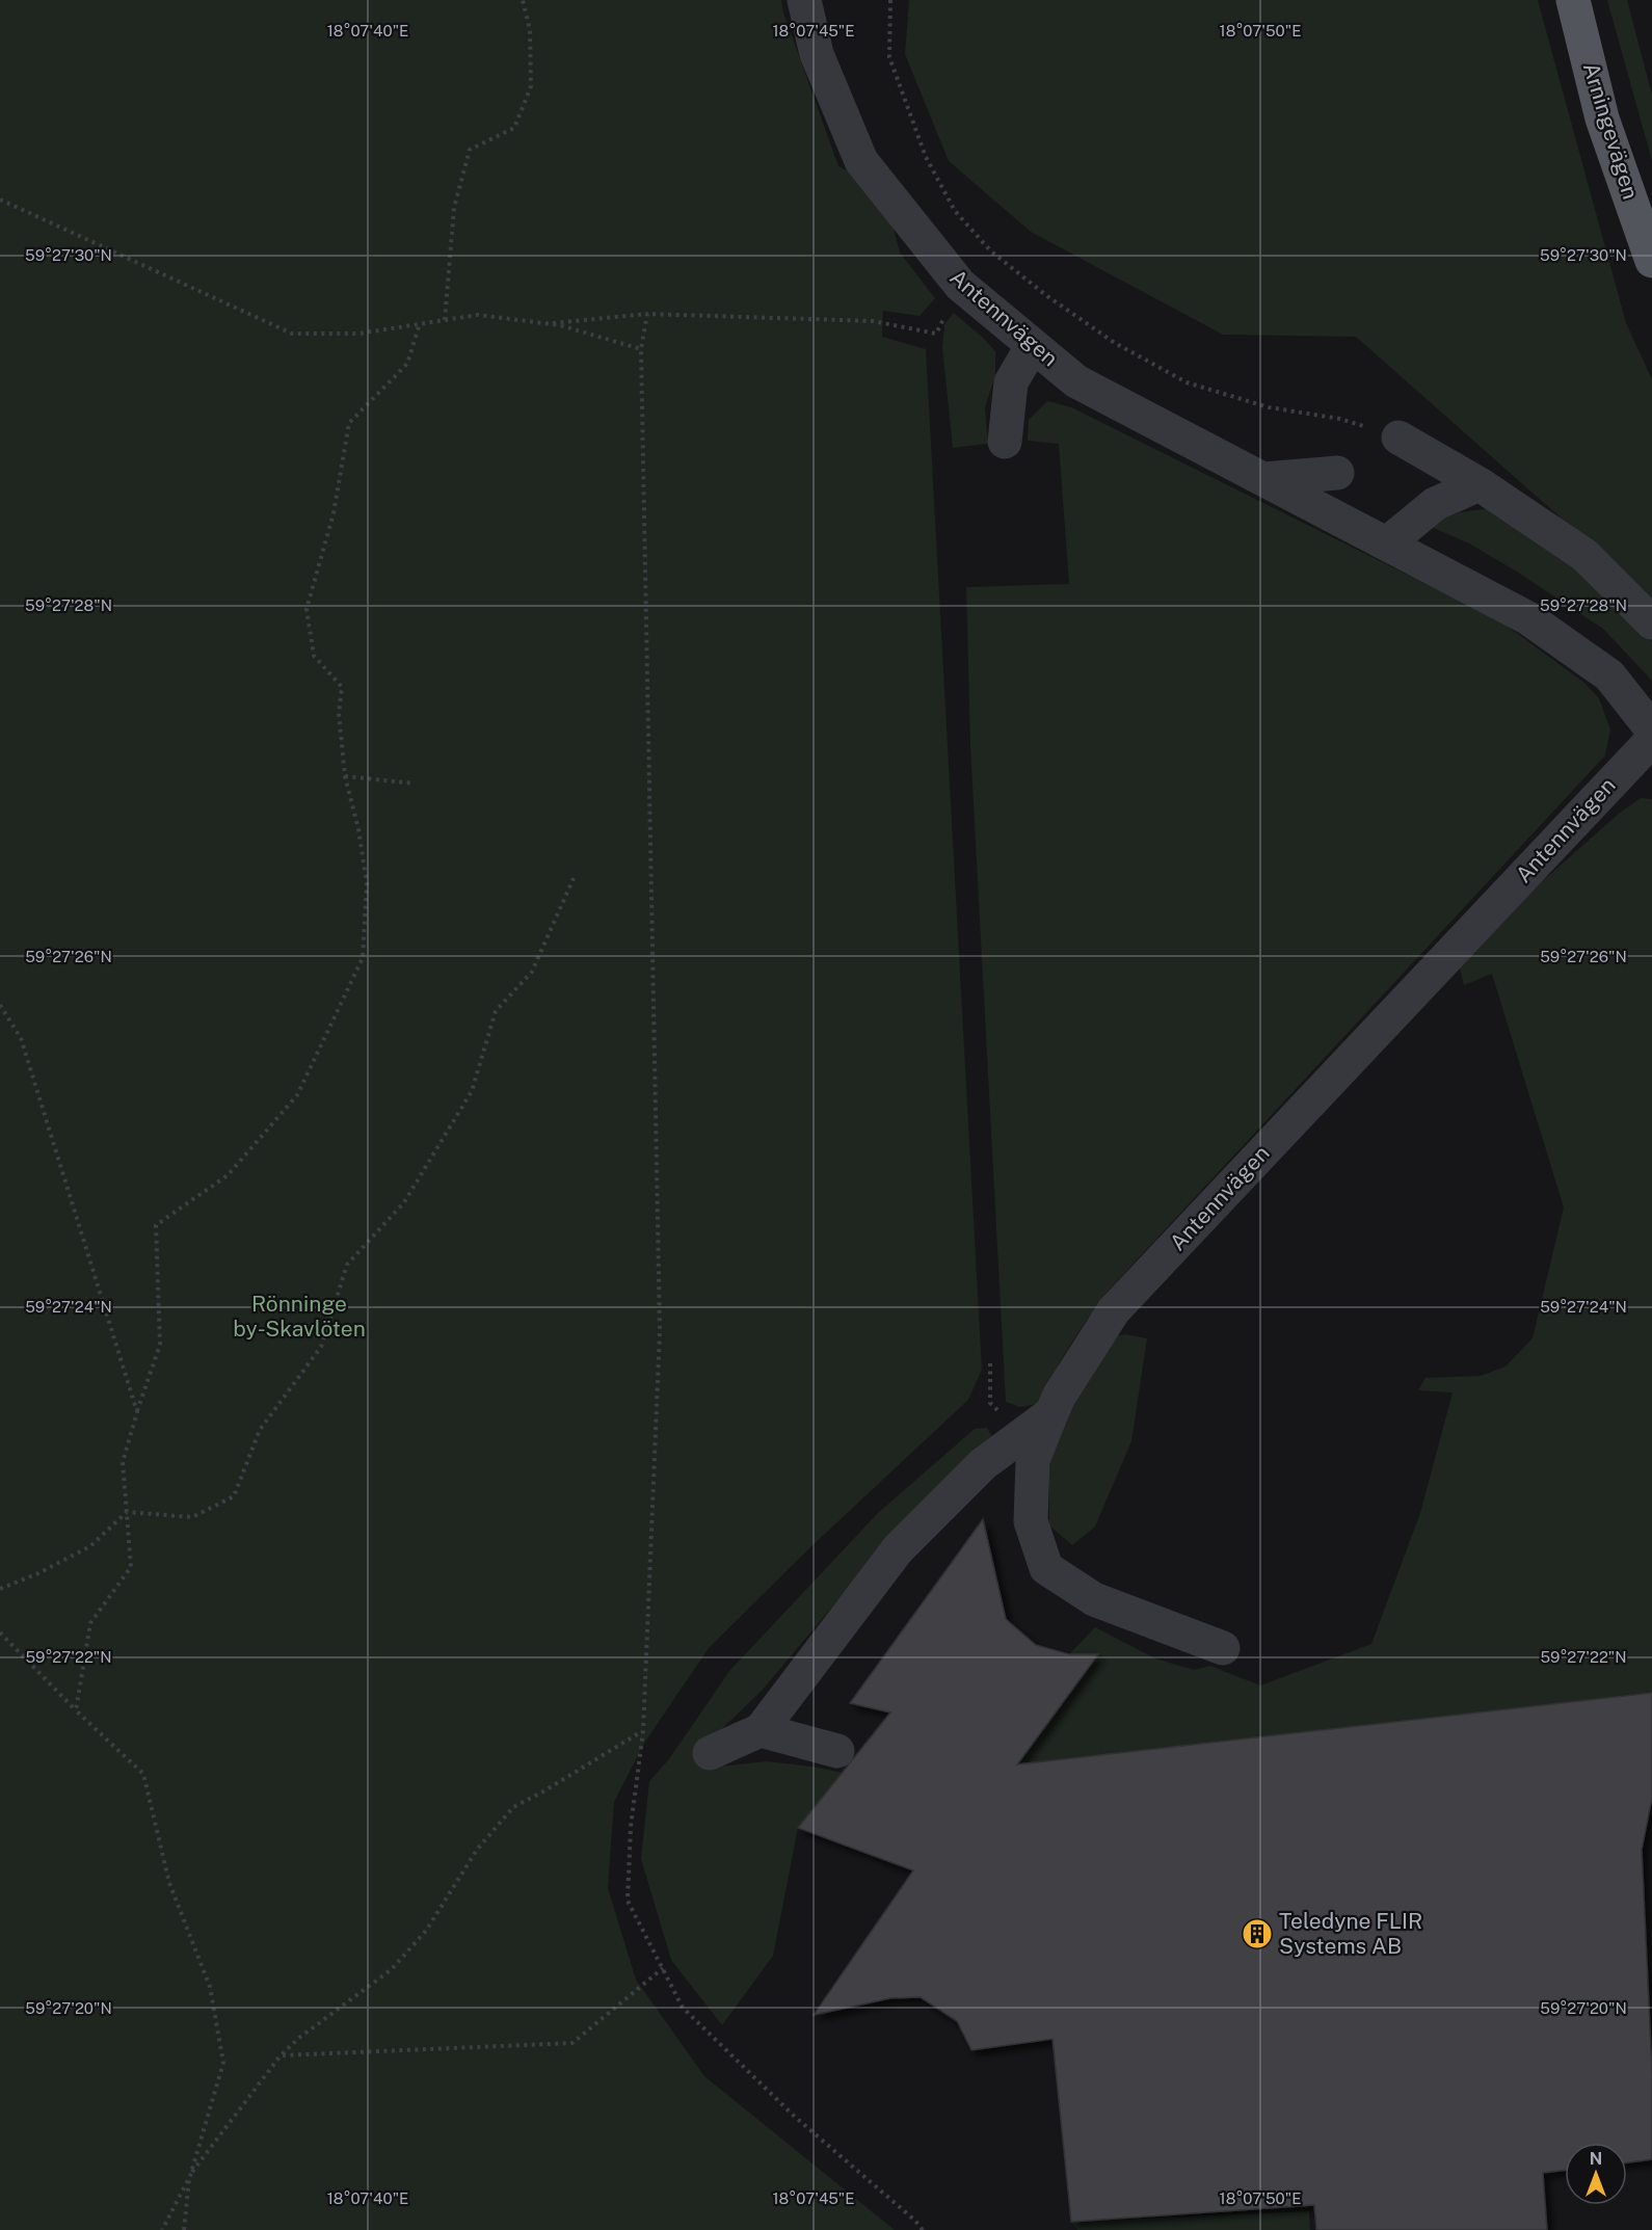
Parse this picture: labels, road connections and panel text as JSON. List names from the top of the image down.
{
  "streets": {
    "main road": ["Arningevägen"],
    "street": ["Antennvägen"]
  },
  "parks": ["Rönninge by-Skavlöten"],
  "places": {
    "building": ["Teledyne FLIR Systems AB"]
  },
  "north": "top",
  "coordinates": [
    "18°07'40\"E",
    "18°07'45\"E",
    "18°07'50\"E",
    "59°27'30\"N",
    "59°27'28\"N",
    "59°27'26\"N",
    "59°27'24\"N",
    "59°27'22\"N",
    "59°27'20\"N"
  ]
}
